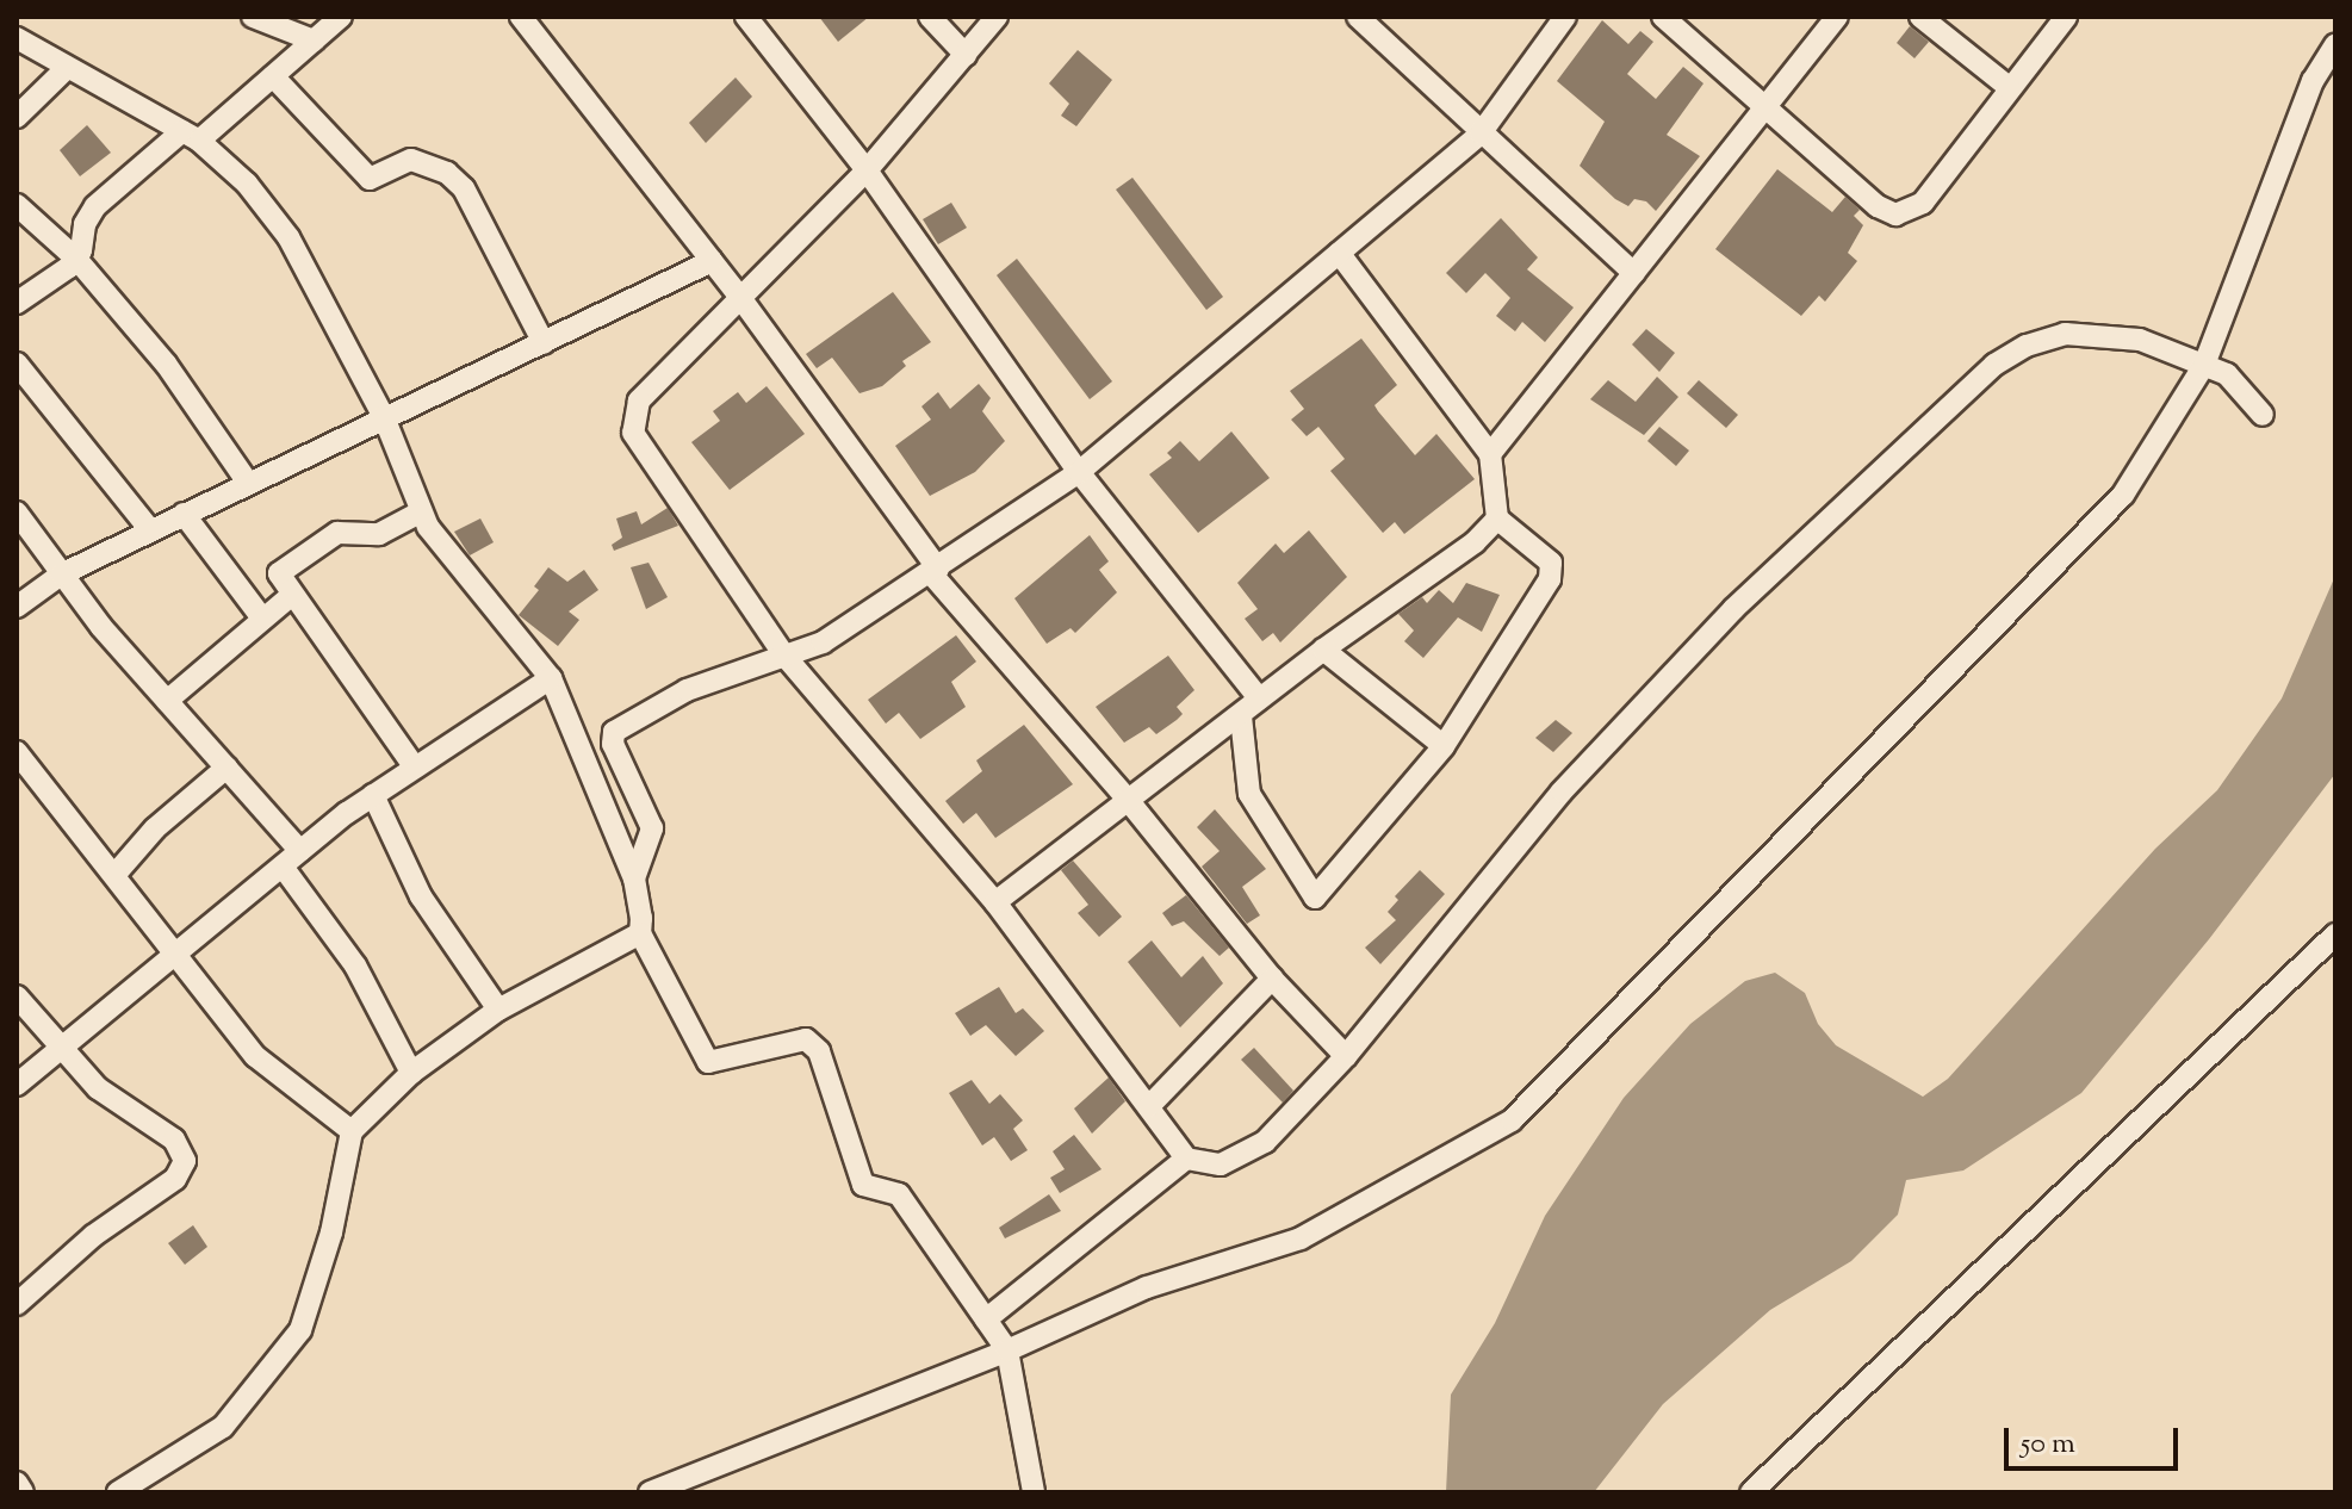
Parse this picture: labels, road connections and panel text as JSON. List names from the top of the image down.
{
  "scale_bar": "50 m"
}
